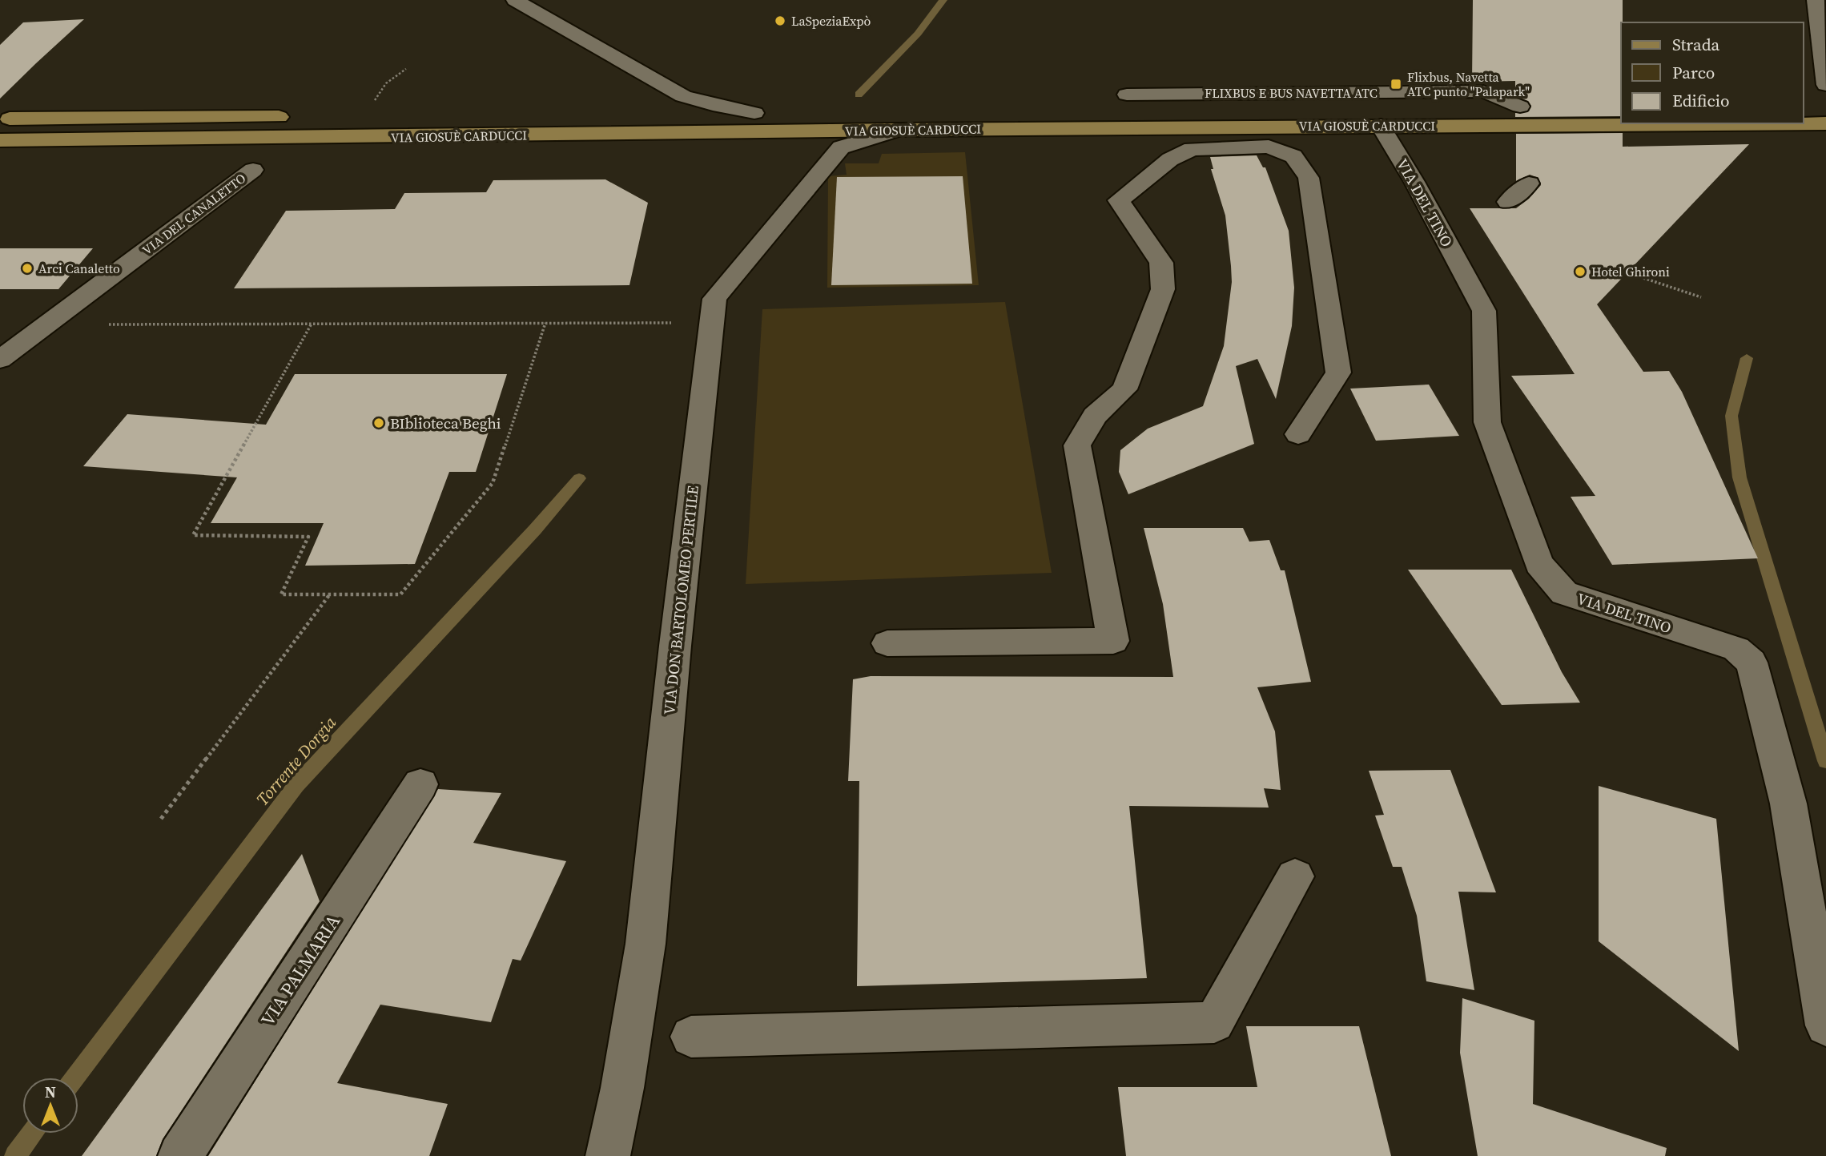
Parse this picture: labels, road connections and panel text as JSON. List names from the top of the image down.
{
  "streets": {
    "main road": ["VIA GIOSUÈ CARDUCCI"],
    "street": [
      "FLIXBUS E BUS NAVETTA ATC",
      "VIA DEL TINO",
      "VIA DEL CANALETTO",
      "VIA DON BARTOLOMEO PERTILE",
      "VIA PALMARIA"
    ]
  },
  "crossings": [
    ["FLIXBUS E BUS NAVETTA ATC", "VIA GIOSUÈ CARDUCCI"],
    ["VIA GIOSUÈ CARDUCCI", "VIA DEL TINO"],
    ["VIA GIOSUÈ CARDUCCI", "VIA DON BARTOLOMEO PERTILE"]
  ],
  "water": ["Torrente Dorgia"],
  "places": {
    "other": [
      "LaSpeziaExpò",
      "Arci Canaletto",
      "Hotel Ghironi",
      "BIblioteca Beghi"
    ],
    "transit": ["Flixbus, Navetta ATC punto \"Palapark\""]
  },
  "legend": ["Strada", "Parco", "Edificio"],
  "north": "top"
}
